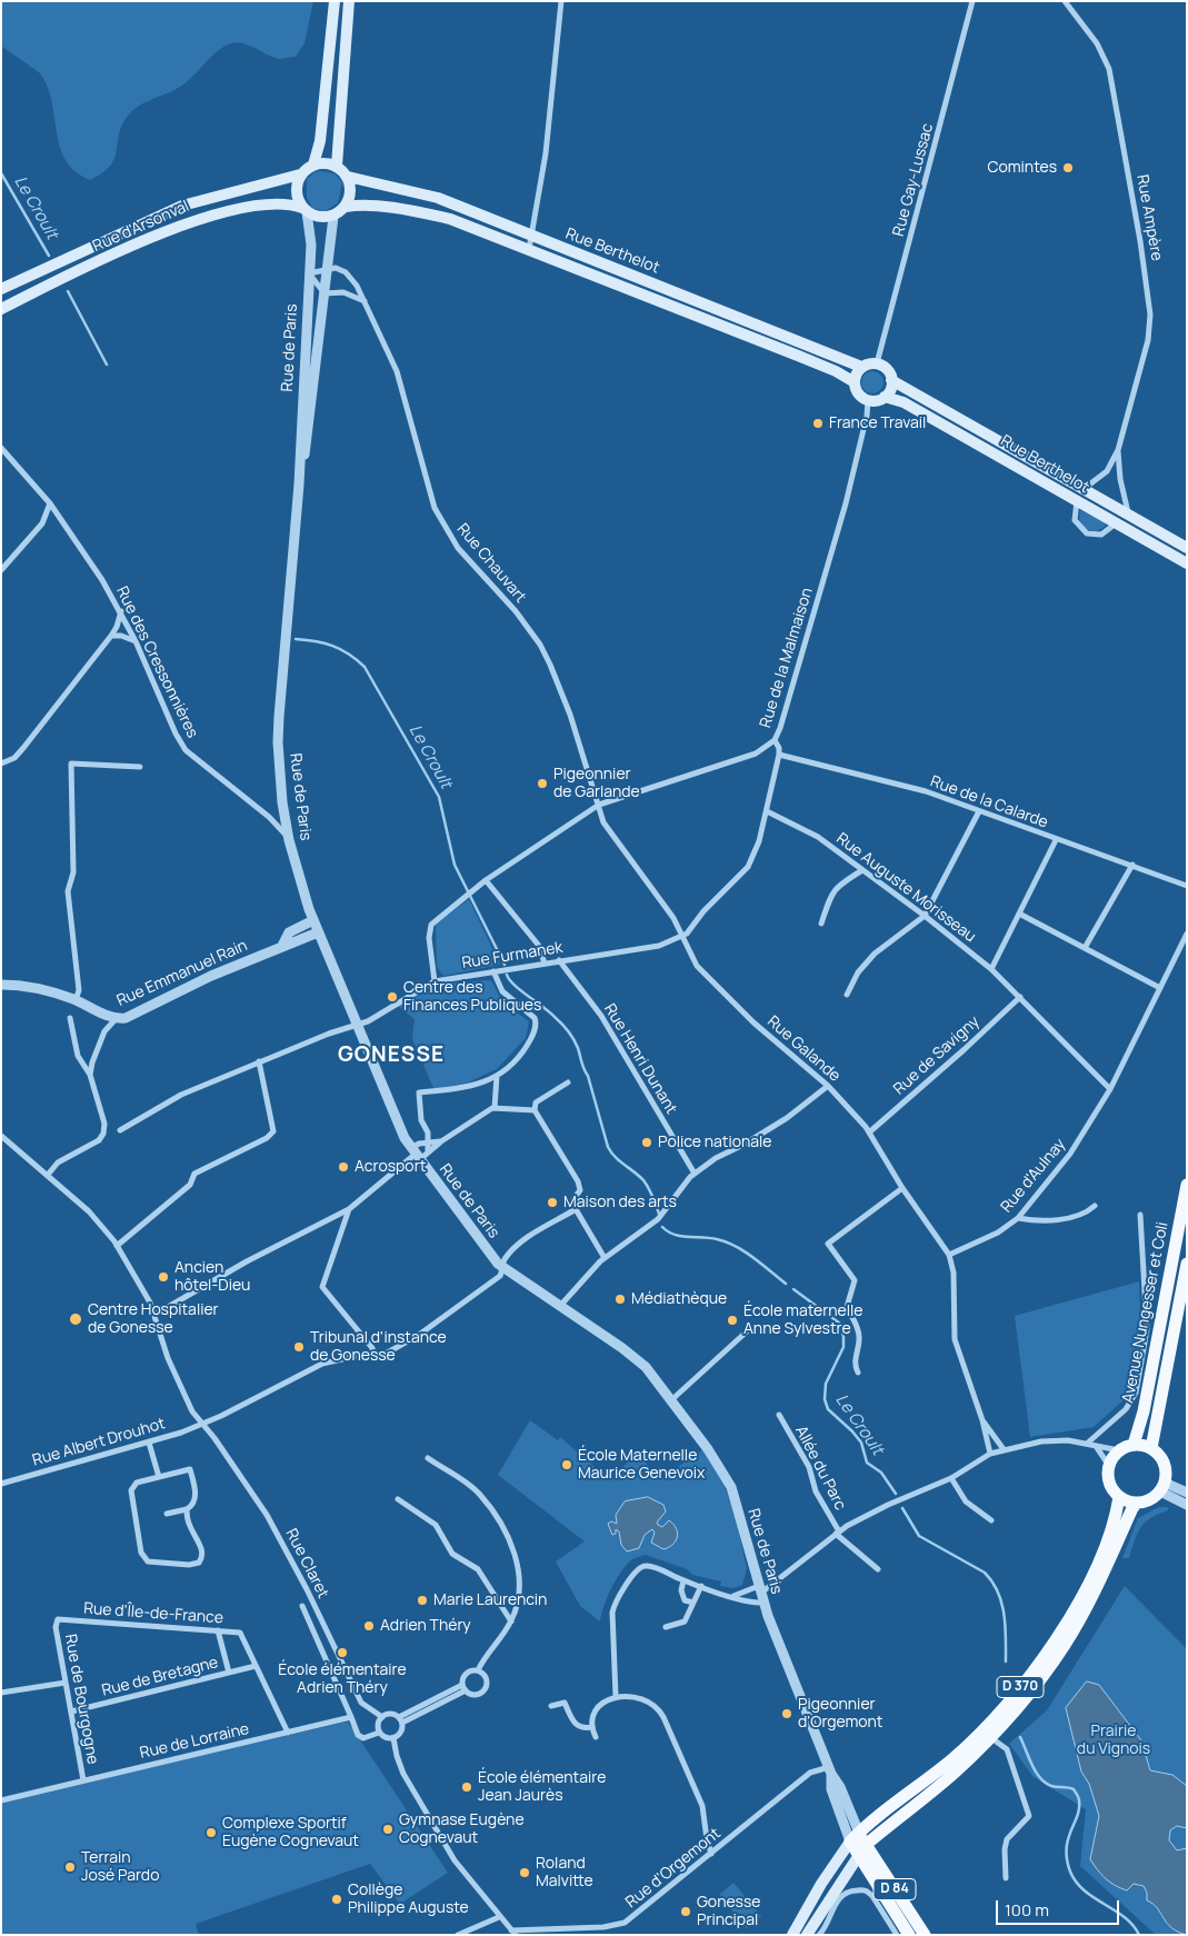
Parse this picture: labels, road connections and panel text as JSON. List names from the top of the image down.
{
  "streets": {
    "main road": [
      "Rue d'Arsonval",
      "Rue Berthelot",
      "Avenue Nungesser et Coli",
      "D 370",
      "D 84"
    ],
    "street": [
      "Rue Gay-Lussac",
      "Rue Ampère",
      "Rue de Paris",
      "Rue Chauvart",
      "Rue de la Malmaison",
      "Rue des Cressonnières",
      "Rue de la Calarde",
      "Rue Auguste Morisseau",
      "Rue Furmanek",
      "Rue Emmanuel Rain",
      "Rue Galande",
      "Rue de Savigny",
      "Rue Henri Dunant",
      "Rue d'Aulnay",
      "Rue Albert Drouhot",
      "Allée du Parc",
      "Rue Claret",
      "Rue d'Île-de-France",
      "Rue de Bretagne",
      "Rue de Bourgogne",
      "Rue de Lorraine",
      "Rue d'Orgemont"
    ]
  },
  "crossings": [
    ["Rue Gay-Lussac", "Rue Berthelot"],
    ["Rue Gay-Lussac", "Rue de la Malmaison"],
    ["Rue Ampère", "Rue Berthelot"],
    ["Rue d'Arsonval", "Rue Berthelot"],
    ["Rue d'Arsonval", "Rue de Paris"],
    ["Rue Berthelot", "Rue de Paris"],
    ["Rue Berthelot", "Rue de la Malmaison"],
    ["Rue de Paris", "Rue Chauvart"],
    ["Rue de Paris", "Rue des Cressonnières"],
    ["Rue de Paris", "Rue Furmanek"],
    ["Rue de Paris", "Rue Emmanuel Rain"],
    ["Rue de Paris", "Rue Albert Drouhot"],
    ["Rue de Paris", "D 370"],
    ["Rue de Paris", "Rue d'Orgemont"],
    ["Rue de Paris", "D 84"],
    ["Rue Chauvart", "Rue de la Malmaison"],
    ["Rue Chauvart", "Rue Galande"],
    ["Rue de la Malmaison", "Rue Furmanek"],
    ["Rue Auguste Morisseau", "Rue de Savigny"],
    ["Rue Auguste Morisseau", "Rue d'Aulnay"],
    ["Rue Furmanek", "Rue Galande"],
    ["Rue Furmanek", "Rue Henri Dunant"],
    ["Rue Galande", "Rue de Savigny"],
    ["Rue Galande", "Rue d'Aulnay"],
    ["Avenue Nungesser et Coli", "D 370"],
    ["Rue Albert Drouhot", "Rue Claret"],
    ["Rue d'Île-de-France", "Rue de Bretagne"],
    ["Rue d'Île-de-France", "Rue de Bourgogne"],
    ["Rue d'Île-de-France", "Rue de Lorraine"],
    ["Rue de Bretagne", "Rue de Bourgogne"],
    ["D 370", "D 84"],
    ["Rue de Bourgogne", "Rue de Lorraine"]
  ],
  "districts": ["GONESSE"],
  "water": ["Le Croult"],
  "parks": ["Prairie du Vignois"],
  "places": [
    "Comintes",
    "France Travail",
    "Pigeonnier de Garlande",
    "Centre des Finances Publiques",
    "Police nationale",
    "Acrosport",
    "Maison des arts",
    "Ancien hôtel-Dieu",
    "Médiathèque",
    "Centre Hospitalier de Gonesse",
    "École maternelle Anne Sylvestre",
    "Tribunal d'instance de Gonesse",
    "École Maternelle Maurice Genevoix",
    "Marie Laurencin",
    "Adrien Théry",
    "École élémentaire Adrien Théry",
    "Pigeonnier d'Orgemont",
    "École élémentaire Jean Jaurès",
    "Gymnase Eugène Cognevaut",
    "Complexe Sportif Eugène Cognevaut",
    "Terrain José Pardo",
    "Roland Malvitte",
    "Collège Philippe Auguste",
    "Gonesse Principal"
  ],
  "scale_bar": "100 m"
}
